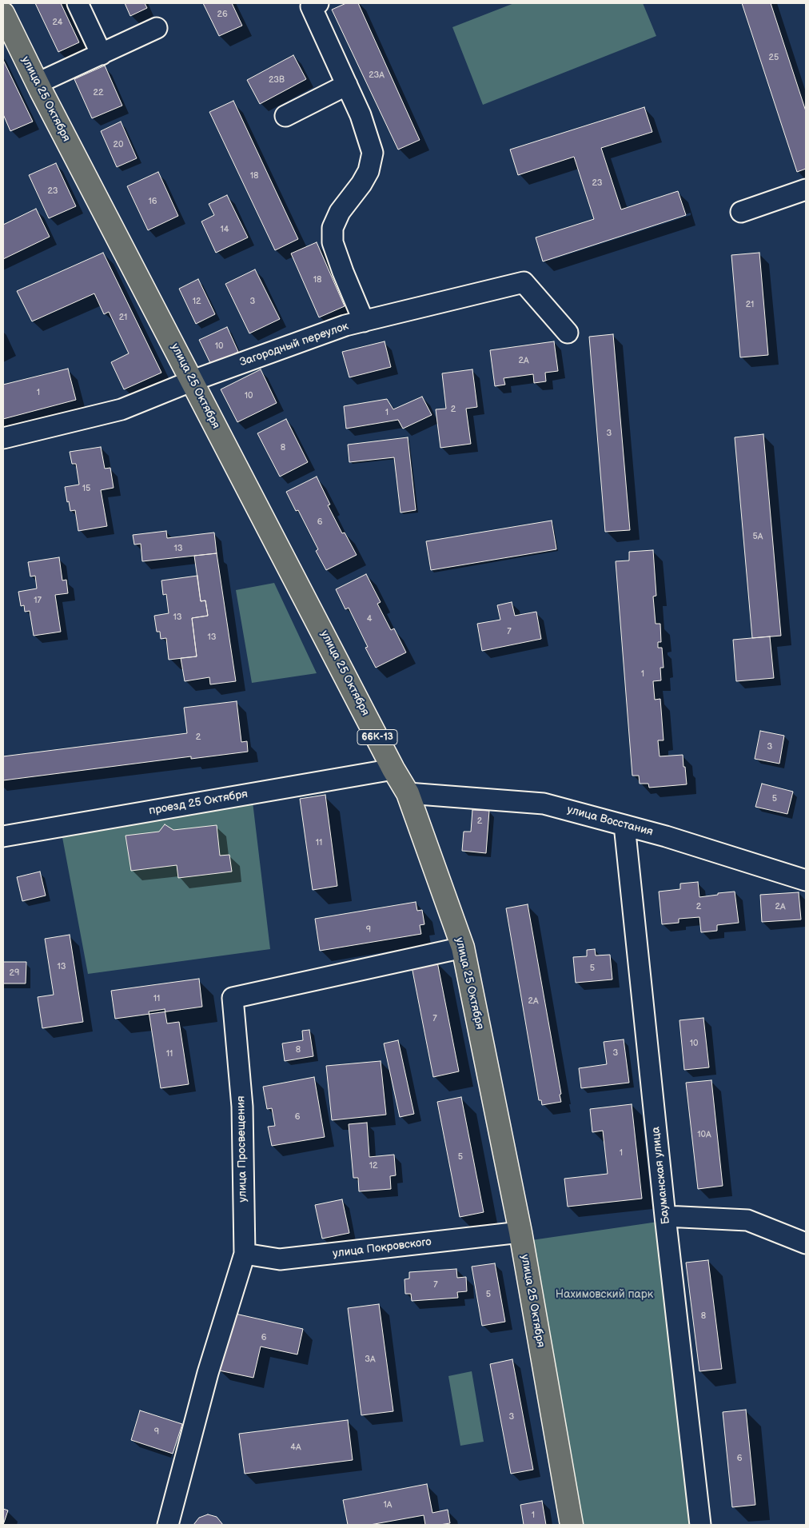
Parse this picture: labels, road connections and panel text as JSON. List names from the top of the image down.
{
  "streets": {
    "main road": ["улица 25 Октября", "66К-13"],
    "street": [
      "Загородный переулок",
      "проезд 25 Октября",
      "улица Восстания",
      "улица Просвещения",
      "Бауманская улица",
      "улица Покровского"
    ]
  },
  "crossings": [
    ["улица 25 Октября", "Загородный переулок"],
    ["улица 25 Октября", "проезд 25 Октября"],
    ["улица 25 Октября", "улица Восстания"],
    ["улица 25 Октября", "улица Просвещения"],
    ["улица 25 Октября", "улица Покровского"],
    ["улица Восстания", "Бауманская улица"],
    ["улица Просвещения", "улица Покровского"]
  ],
  "parks": ["Нахимовский парк"],
  "house_numbers": [
    "26",
    "24",
    "25",
    "23А",
    "23В",
    "22",
    "20",
    "18",
    "23",
    "23",
    "16",
    "14",
    "18",
    "12",
    "3",
    "21",
    "21",
    "10",
    "2А",
    "1",
    "10",
    "2",
    "1",
    "3",
    "8",
    "15",
    "6",
    "5А",
    "13",
    "17",
    "13",
    "4",
    "7",
    "13",
    "1",
    "2",
    "3",
    "5",
    "2",
    "11",
    "2",
    "2А",
    "9",
    "13",
    "5",
    "29",
    "11",
    "2А",
    "7",
    "10",
    "8",
    "3",
    "11",
    "6",
    "10А",
    "1",
    "5",
    "12",
    "7",
    "5",
    "8",
    "6",
    "3А",
    "3",
    "9",
    "4А",
    "6",
    "1А",
    "1"
  ]
}
